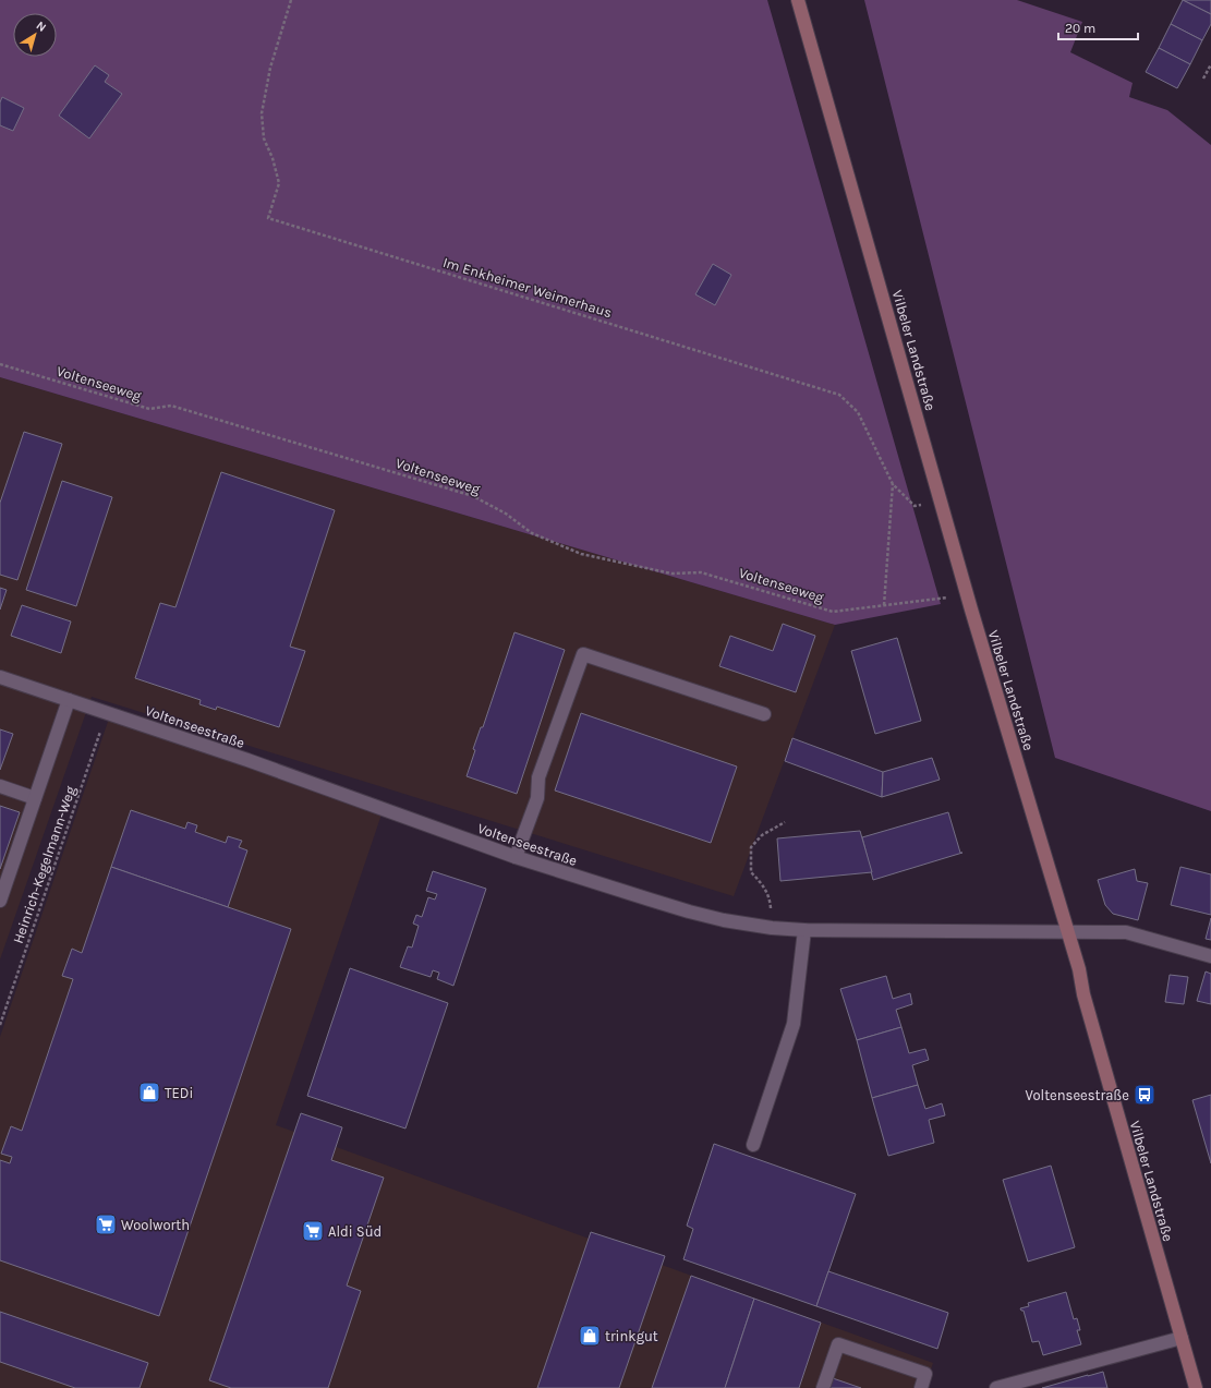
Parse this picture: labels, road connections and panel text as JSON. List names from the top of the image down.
{
  "streets": {
    "main road": ["Vilbeler Landstraße"],
    "street": ["Voltenseestraße"],
    "path": ["Im Enkheimer Weimerhaus", "Voltenseeweg", "Heinrich-Kegelmann-Weg"]
  },
  "crossings": [
    ["Im Enkheimer Weimerhaus", "Vilbeler Landstraße"],
    ["Vilbeler Landstraße", "Voltenseeweg"],
    ["Vilbeler Landstraße", "Voltenseestraße"],
    ["Voltenseestraße", "Heinrich-Kegelmann-Weg"]
  ],
  "places": {
    "shop": ["TEDi", "trinkgut"],
    "bus stop": ["Voltenseestraße"],
    "supermarket": ["Woolworth", "Aldi Süd"]
  },
  "scale_bar": "20 m",
  "north": "top right"
}
